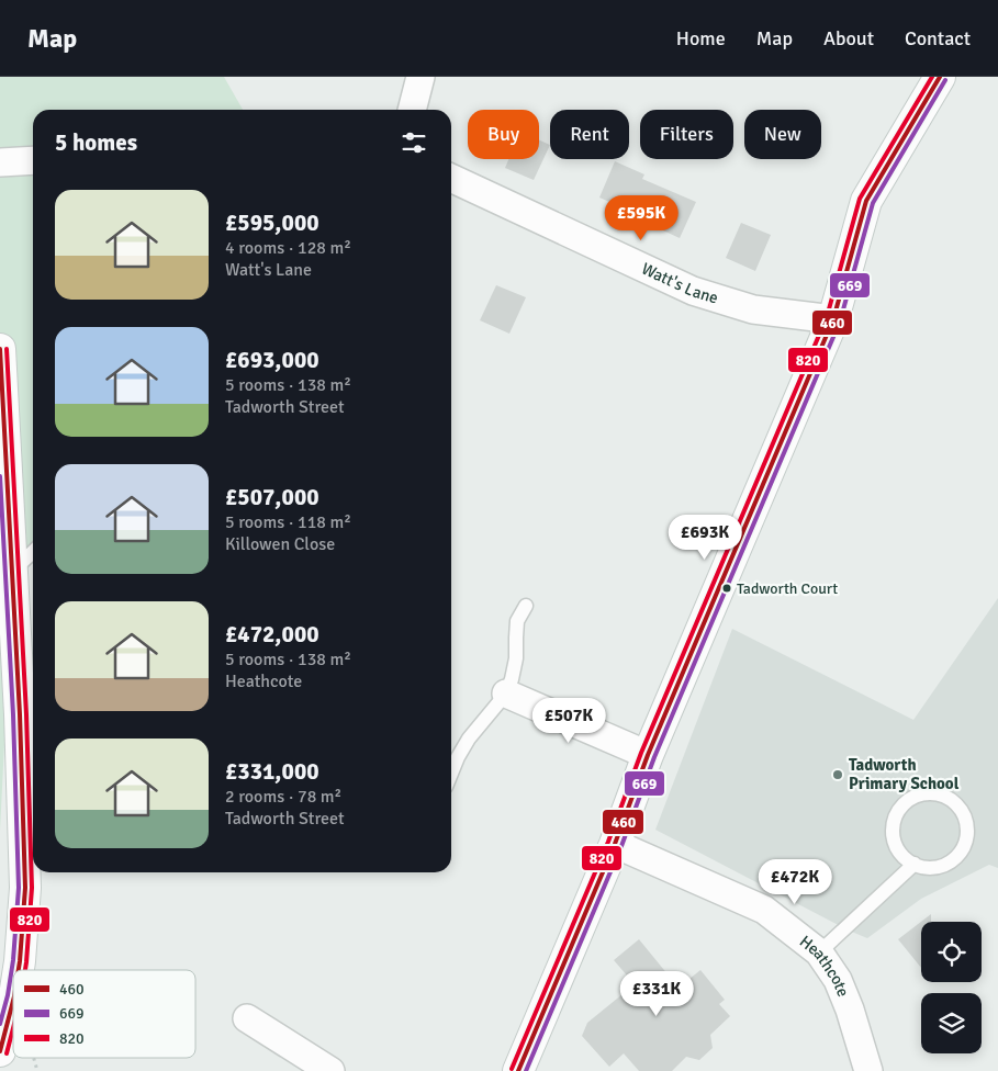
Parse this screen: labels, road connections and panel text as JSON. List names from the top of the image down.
{
  "streets": {
    "street": ["Watt's Lane", "Heathcote"]
  },
  "places": ["Tadworth Court", "Tadworth Primary School"],
  "lines": ["transit line 460", "transit line 820", "transit line 669"],
  "legend": ["460", "669", "820"],
  "page": {
    "header": "Map",
    "nav": [
      "Home",
      "Map",
      "About",
      "Contact"
    ],
    "chip": [
      "Buy",
      "Rent",
      "Filters",
      "New"
    ],
    "heading": "5 homes",
    "list": [
      {
        "name": "£595,000",
        "note": "4 rooms · 128 m² · Watt's Lane"
      },
      {
        "name": "£693,000",
        "note": "5 rooms · 138 m² · Tadworth Street"
      },
      {
        "name": "£507,000",
        "note": "5 rooms · 118 m² · Killowen Close"
      },
      {
        "name": "£472,000",
        "note": "5 rooms · 138 m² · Heathcote"
      },
      {
        "name": "£331,000",
        "note": "2 rooms · 78 m² · Tadworth Street"
      }
    ],
    "price": [
      "£595K",
      "£693K",
      "£507K",
      "£472K",
      "£331K"
    ]
  }
}
